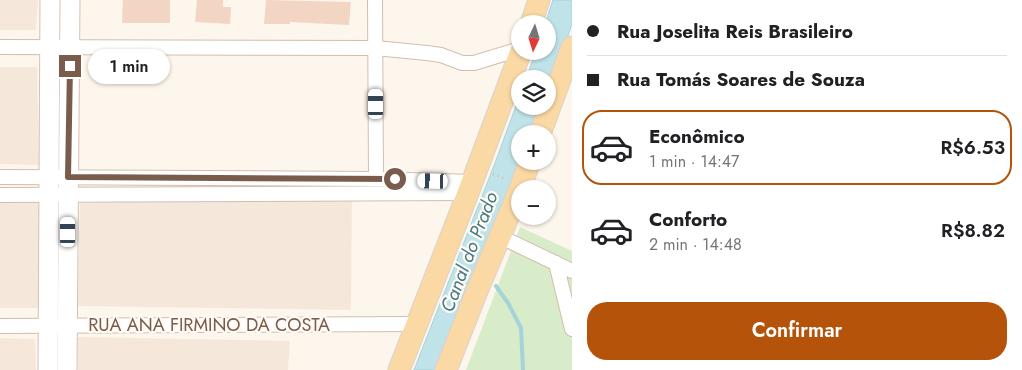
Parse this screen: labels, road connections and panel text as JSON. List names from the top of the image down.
{
  "streets": {
    "street": ["RUA ANA FIRMINO DA COSTA"]
  },
  "water": ["Canal do Prado"],
  "north": "bottom",
  "page": {
    "banner": ["Rua Joselita Reis Brasileiro", "Rua Tomás Soares de Souza"],
    "map_buttons": ["+", "−"],
    "bubble": "1 min",
    "list": [
      {
        "name": "Econômico",
        "note": "1 min · 14:47",
        "value": "R$6.53"
      },
      {
        "name": "Conforto",
        "note": "2 min · 14:48",
        "value": "R$8.82"
      }
    ],
    "buttons": "Confirmar"
  }
}
